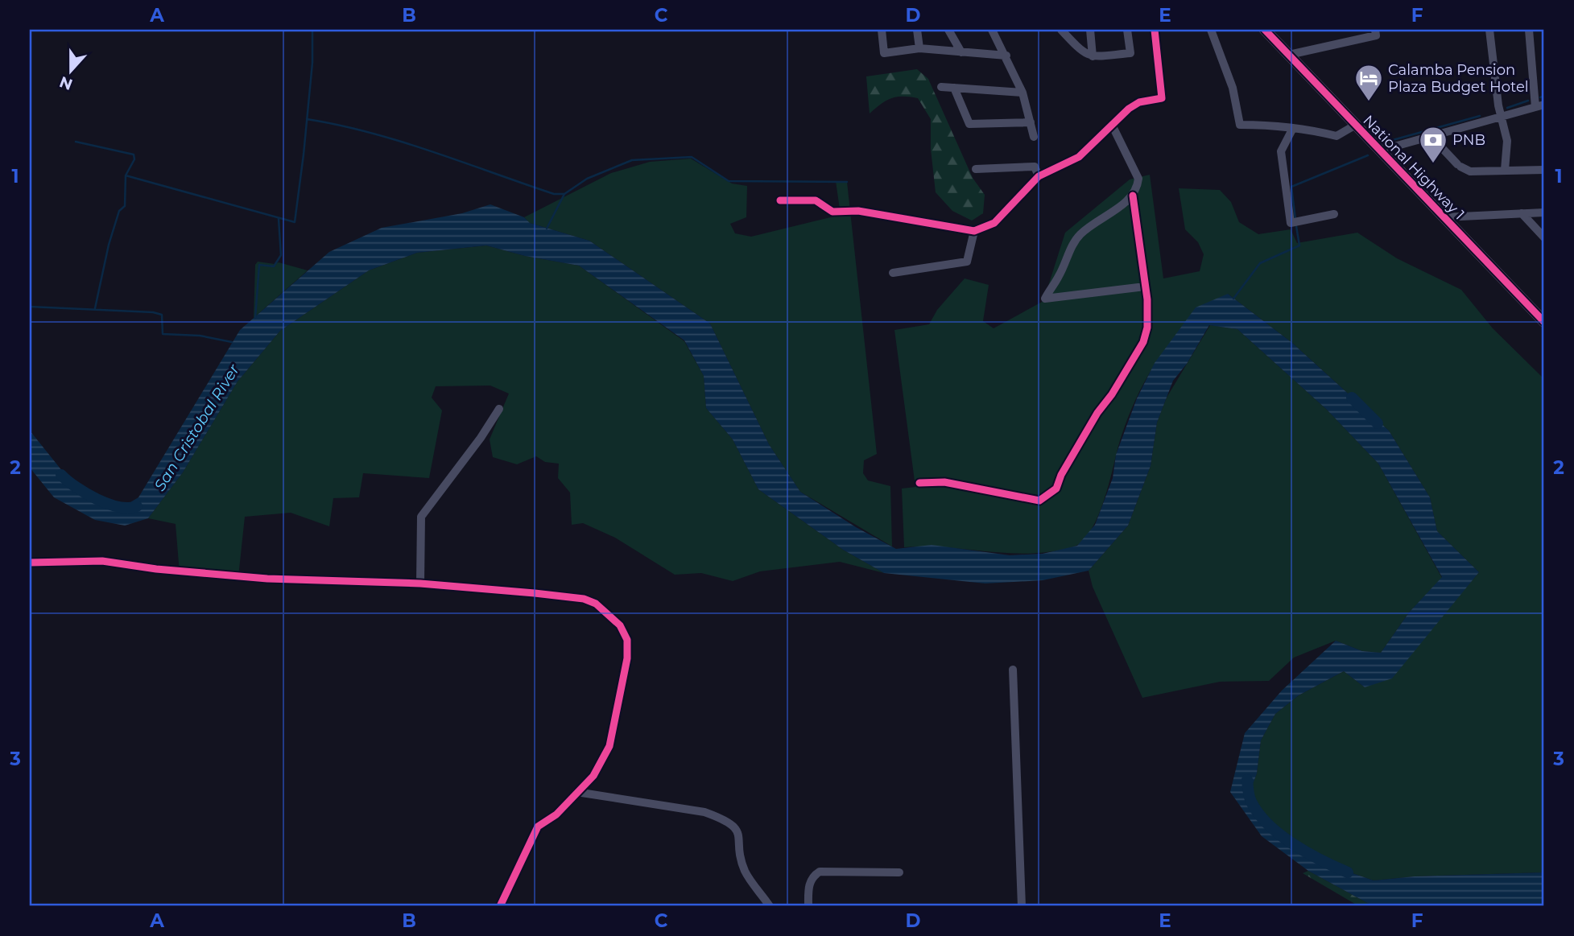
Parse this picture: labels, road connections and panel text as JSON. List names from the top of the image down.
{
  "streets": {
    "highway": ["National Highway 1"]
  },
  "water": ["San Cristobal River"],
  "places": {
    "hotel": ["Calamba Pension Plaza Budget Hotel"],
    "bank": ["PNB"]
  },
  "north": "bottom",
  "grid": {
    "columns": [
      "A",
      "B",
      "C",
      "D",
      "E",
      "F"
    ],
    "rows": ["1", "2", "3"]
  }
}
